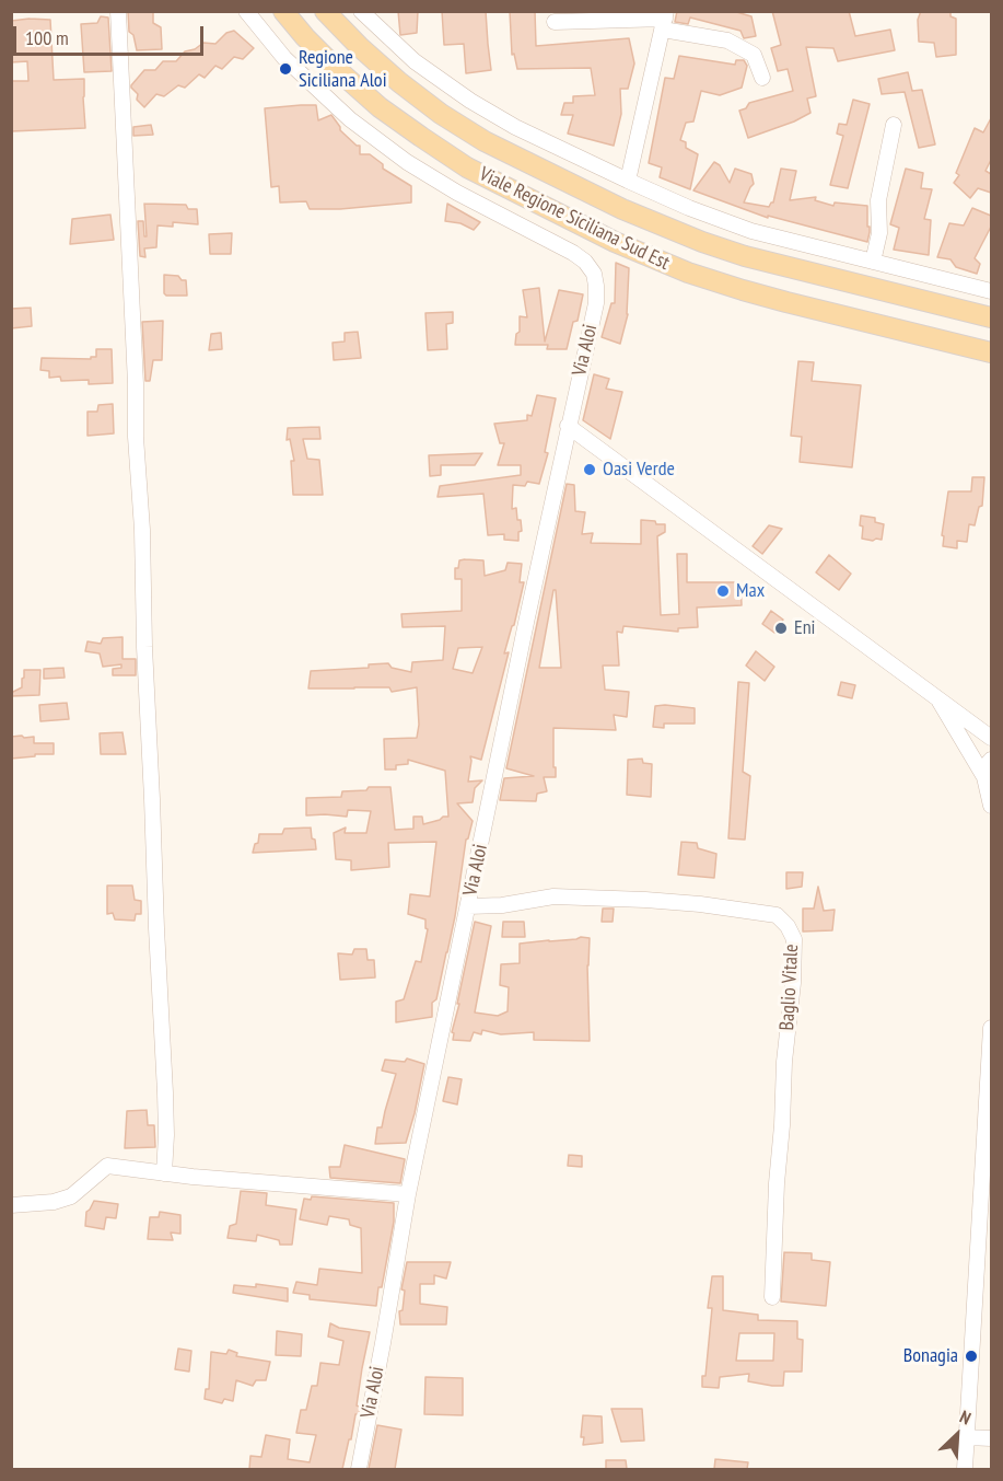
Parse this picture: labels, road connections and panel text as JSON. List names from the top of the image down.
{
  "streets": {
    "main road": ["Viale Regione Siciliana Sud Est"],
    "street": ["Via Aloi", "Baglio Vitale"]
  },
  "crossings": [
    ["Viale Regione Siciliana Sud Est", "Via Aloi"],
    ["Via Aloi", "Baglio Vitale"]
  ],
  "places": [
    "Regione Siciliana Aloi",
    "Oasi Verde",
    "Max",
    "Eni",
    "Bonagia"
  ],
  "scale_bar": "100 m",
  "north": "top right"
}
